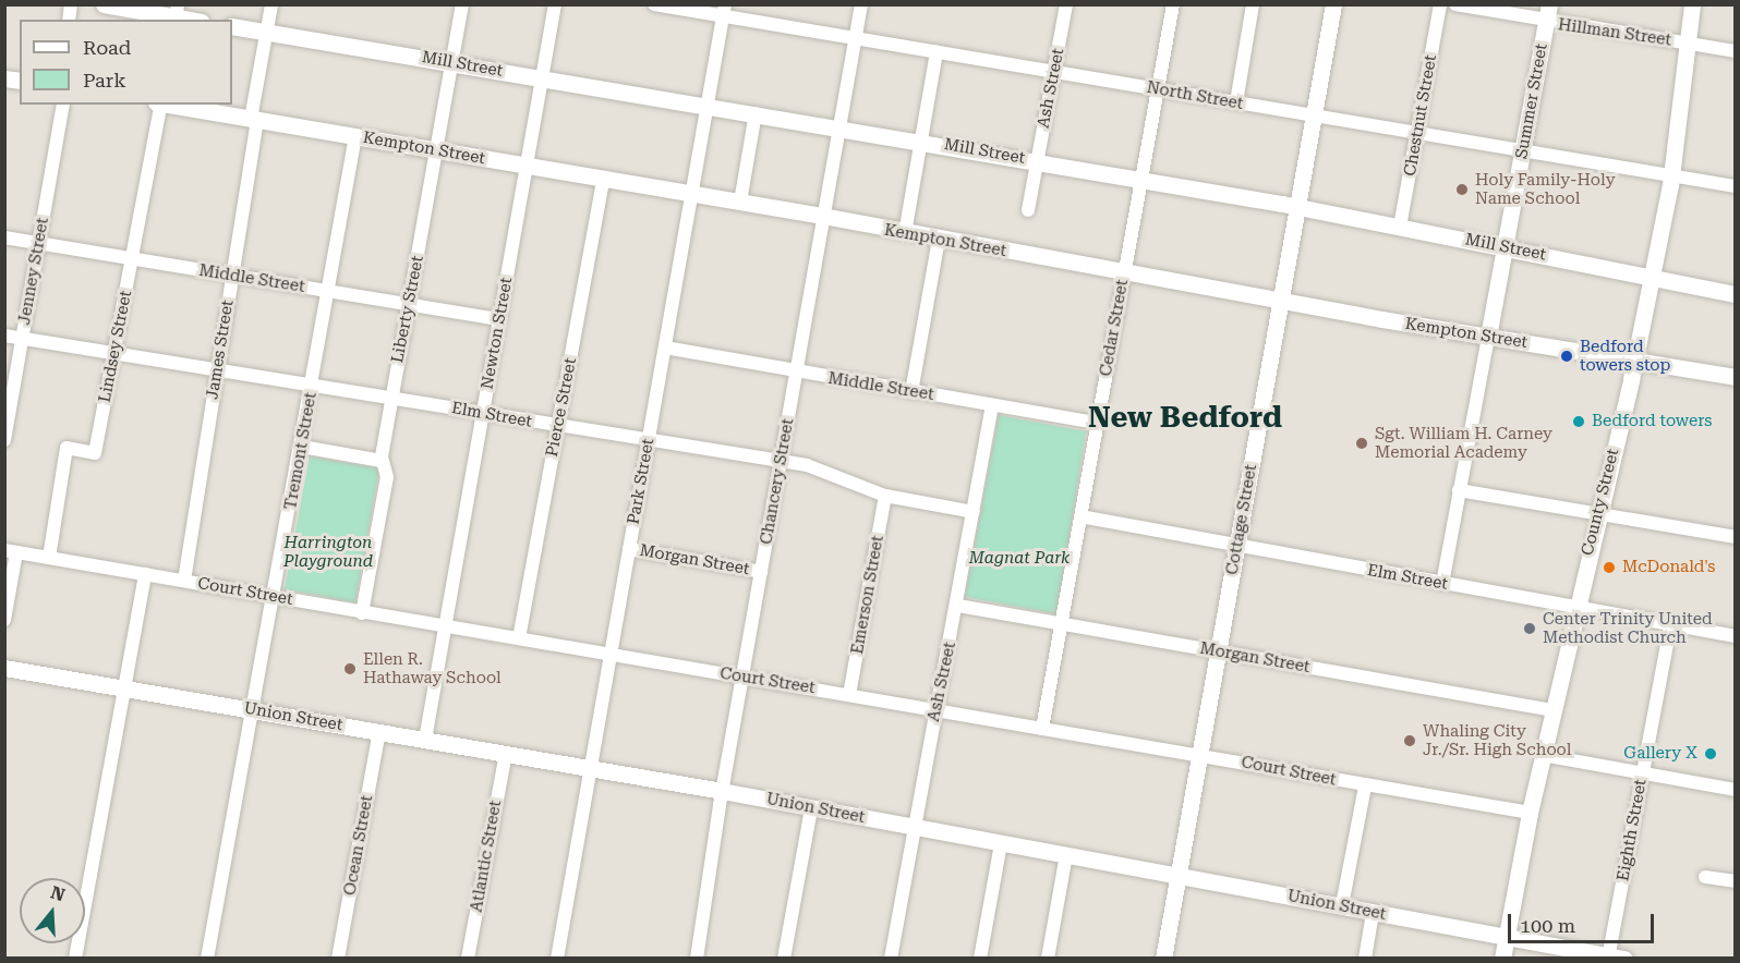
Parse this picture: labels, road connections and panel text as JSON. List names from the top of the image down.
{
  "streets": {
    "main road": [
      "Mill Street",
      "Summer Street",
      "Kempton Street",
      "County Street",
      "Cottage Street",
      "Union Street"
    ],
    "street": [
      "Hillman Street",
      "Ash Street",
      "North Street",
      "Chestnut Street",
      "Jenney Street",
      "Middle Street",
      "Liberty Street",
      "Cedar Street",
      "Newton Street",
      "Lindsey Street",
      "James Street",
      "Pierce Street",
      "Elm Street",
      "Tremont Street",
      "Park Street",
      "Chancery Street",
      "Morgan Street",
      "Court Street",
      "Emerson Street",
      "Eighth Street",
      "Ocean Street",
      "Atlantic Street"
    ]
  },
  "crossings": [
    ["Hillman Street", "Summer Street"],
    ["Hillman Street", "County Street"],
    ["Mill Street", "Ash Street"],
    ["Mill Street", "Summer Street"],
    ["Mill Street", "Chestnut Street"],
    ["Mill Street", "Liberty Street"],
    ["Mill Street", "Cedar Street"],
    ["Mill Street", "Newton Street"],
    ["Mill Street", "James Street"],
    ["Mill Street", "Park Street"],
    ["Mill Street", "Chancery Street"],
    ["Mill Street", "County Street"],
    ["Mill Street", "Cottage Street"],
    ["Ash Street", "North Street"],
    ["Ash Street", "Middle Street"],
    ["Ash Street", "Elm Street"],
    ["Ash Street", "Morgan Street"],
    ["Ash Street", "Court Street"],
    ["Ash Street", "Union Street"],
    ["North Street", "Summer Street"],
    ["North Street", "Chestnut Street"],
    ["North Street", "Cedar Street"],
    ["North Street", "Park Street"],
    ["North Street", "Chancery Street"],
    ["North Street", "County Street"],
    ["North Street", "Cottage Street"],
    ["Summer Street", "Kempton Street"],
    ["Summer Street", "Elm Street"],
    ["Kempton Street", "Liberty Street"],
    ["Kempton Street", "Cedar Street"],
    ["Kempton Street", "Newton Street"],
    ["Kempton Street", "James Street"],
    ["Kempton Street", "Pierce Street"],
    ["Kempton Street", "Tremont Street"],
    ["Kempton Street", "Park Street"],
    ["Kempton Street", "Chancery Street"],
    ["Kempton Street", "County Street"],
    ["Kempton Street", "Cottage Street"],
    ["Jenney Street", "Middle Street"],
    ["Jenney Street", "Elm Street"],
    ["Middle Street", "Liberty Street"],
    ["Middle Street", "Cedar Street"],
    ["Middle Street", "Newton Street"],
    ["Middle Street", "Lindsey Street"],
    ["Middle Street", "James Street"],
    ["Middle Street", "Tremont Street"],
    ["Middle Street", "Park Street"],
    ["Middle Street", "Chancery Street"],
    ["Liberty Street", "Elm Street"],
    ["Liberty Street", "Court Street"],
    ["Cedar Street", "Elm Street"],
    ["Cedar Street", "Morgan Street"],
    ["Cedar Street", "Court Street"],
    ["Newton Street", "Elm Street"],
    ["Newton Street", "Court Street"],
    ["Newton Street", "Union Street"],
    ["Lindsey Street", "Elm Street"],
    ["Lindsey Street", "Court Street"],
    ["James Street", "Elm Street"],
    ["James Street", "Court Street"],
    ["Pierce Street", "Elm Street"],
    ["Pierce Street", "Court Street"],
    ["Elm Street", "Tremont Street"],
    ["Elm Street", "Park Street"],
    ["Elm Street", "Chancery Street"],
    ["Elm Street", "County Street"],
    ["Elm Street", "Cottage Street"],
    ["Elm Street", "Emerson Street"],
    ["Elm Street", "Eighth Street"],
    ["Tremont Street", "Court Street"],
    ["Tremont Street", "Union Street"],
    ["Park Street", "Morgan Street"],
    ["Park Street", "Court Street"],
    ["Park Street", "Union Street"],
    ["Chancery Street", "Morgan Street"],
    ["Chancery Street", "Court Street"],
    ["Chancery Street", "Union Street"],
    ["County Street", "Morgan Street"],
    ["County Street", "Court Street"],
    ["County Street", "Union Street"],
    ["Cottage Street", "Morgan Street"],
    ["Cottage Street", "Court Street"],
    ["Cottage Street", "Union Street"],
    ["Court Street", "Emerson Street"],
    ["Union Street", "Eighth Street"],
    ["Union Street", "Ocean Street"],
    ["Union Street", "Atlantic Street"]
  ],
  "districts": ["New Bedford"],
  "parks": ["Harrington Playground", "Magnat Park"],
  "places": [
    "Holy Family-Holy Name School",
    "Bedford towers stop",
    "Bedford towers",
    "Sgt. William H. Carney Memorial Academy",
    "McDonald's",
    "Center Trinity United Methodist Church",
    "Ellen R. Hathaway School",
    "Whaling City Jr./Sr. High School",
    "Gallery X"
  ],
  "legend": ["Road", "Park"],
  "scale_bar": "100 m",
  "north": "top"
}
